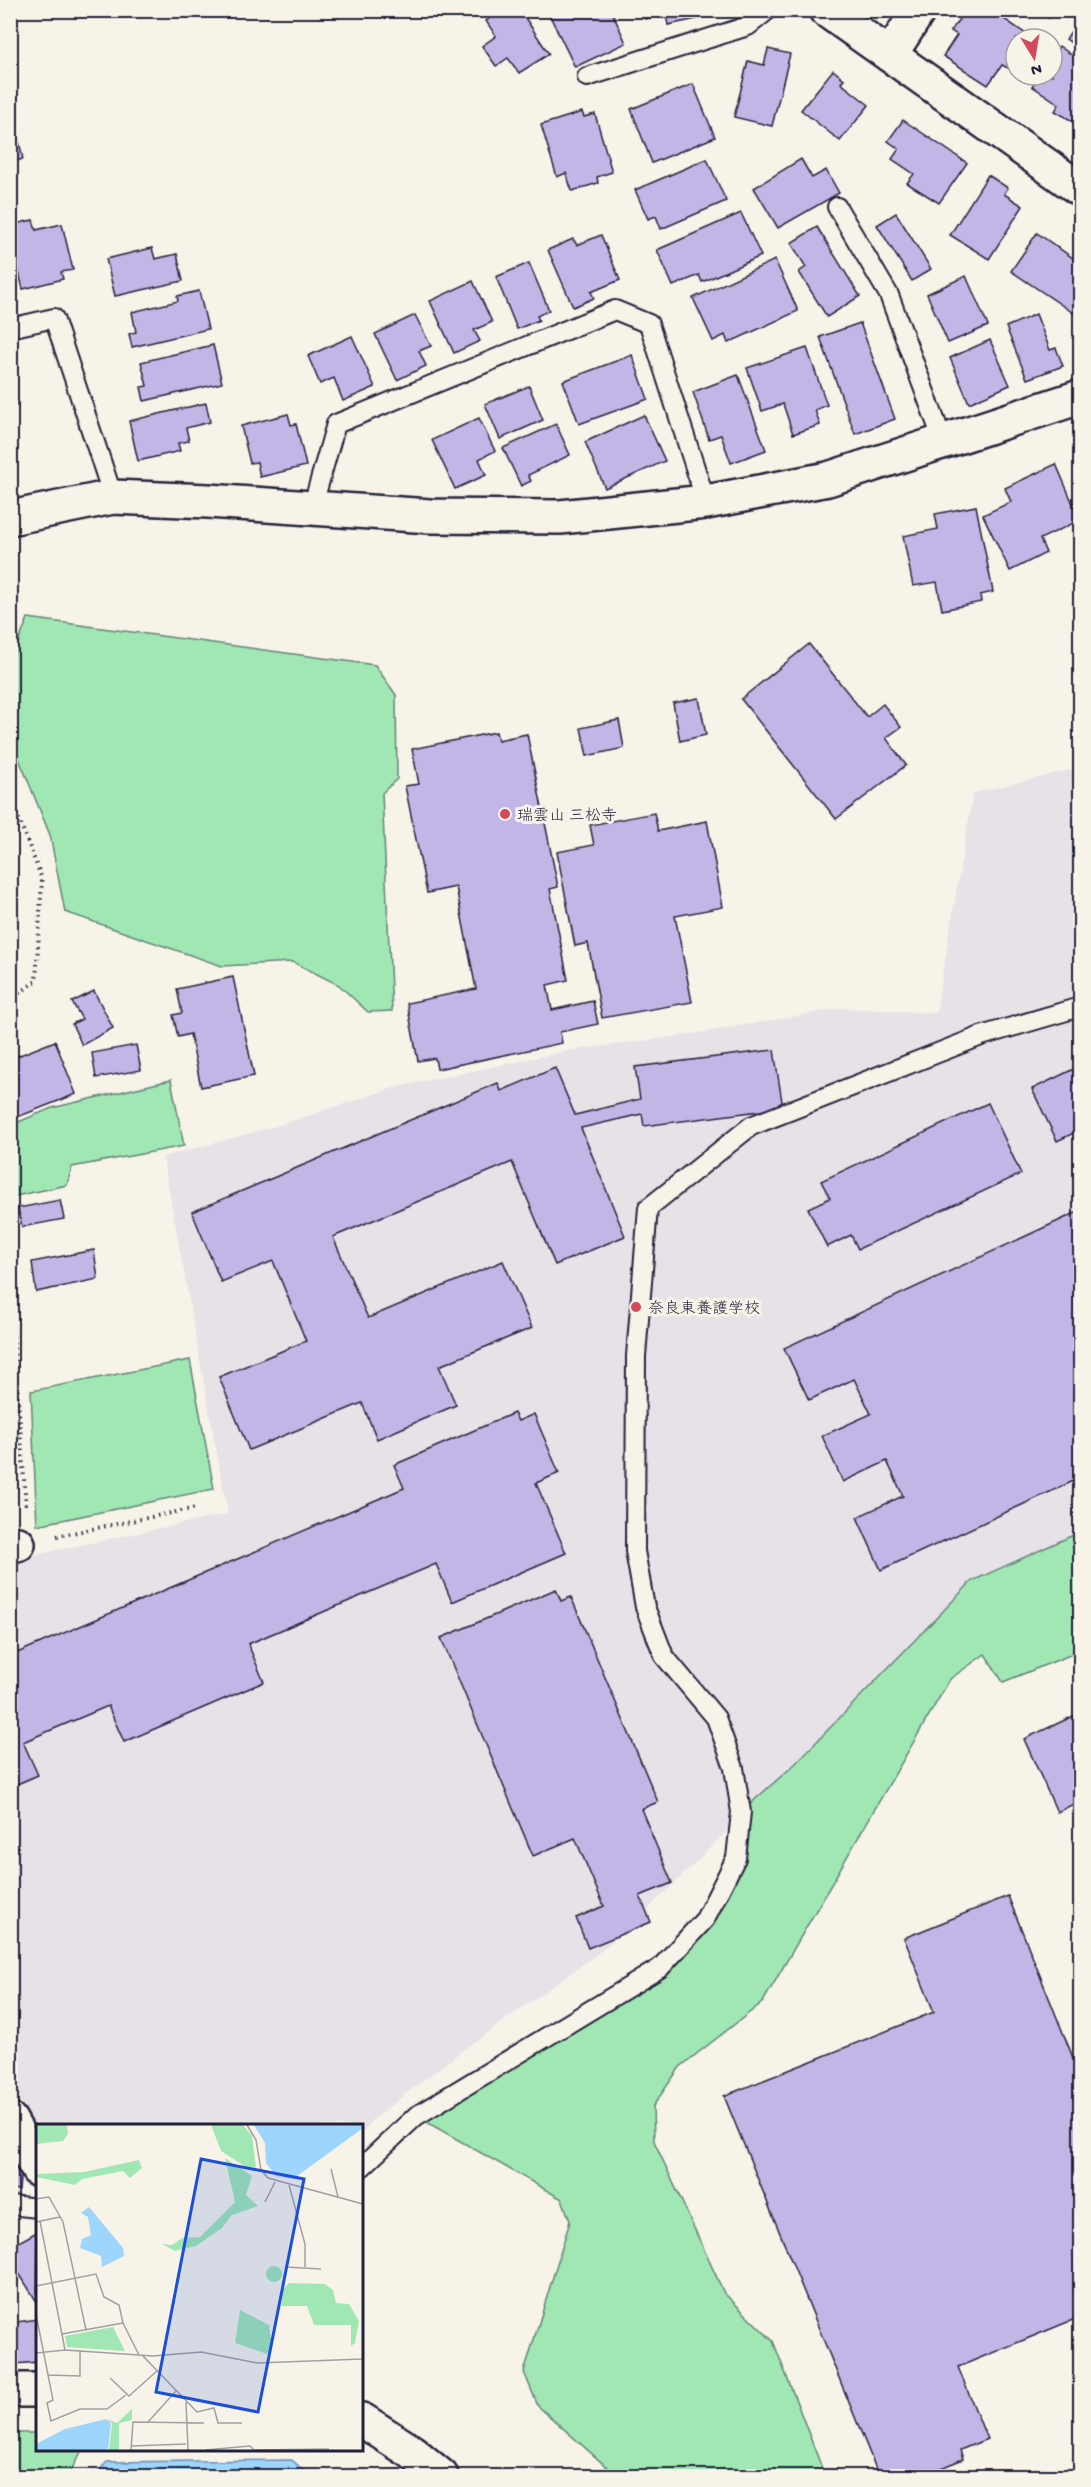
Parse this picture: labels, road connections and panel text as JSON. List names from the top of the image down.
{
  "places": ["瑞雲山 三松寺", "奈良東養護学校"],
  "north": "bottom"
}
